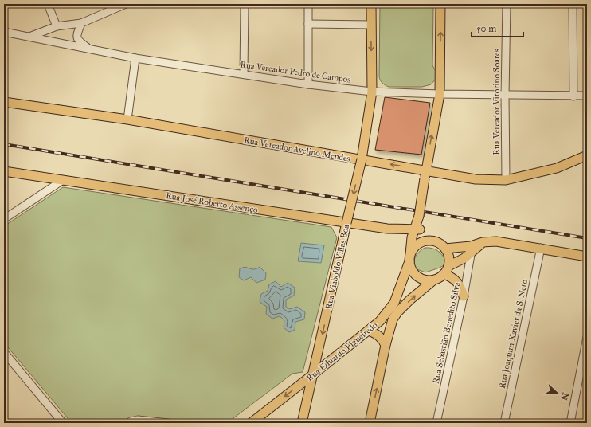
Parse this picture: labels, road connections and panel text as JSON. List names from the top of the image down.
{
  "streets": {
    "main road": [
      "Rua Vereador Avelino Mendes",
      "Rua José Roberto Assenço",
      "Rua Viaboldo Villas Boa",
      "Rua Eduardo Figueiredo"
    ],
    "street": [
      "Rua Vereador Pedro de Campos",
      "Rua Vereador Vitorino Soares",
      "Rua Sebastião Benedito Silva",
      "Rua Joaquim Xavier da S. Neto"
    ]
  },
  "crossings": [
    ["Rua Vereador Pedro de Campos", "Rua Vereador Vitorino Soares"],
    ["Rua Vereador Pedro de Campos", "Rua Viaboldo Villas Boa"],
    ["Rua Vereador Vitorino Soares", "Rua Vereador Avelino Mendes"],
    ["Rua Vereador Avelino Mendes", "Rua Viaboldo Villas Boa"],
    ["Rua José Roberto Assenço", "Rua Viaboldo Villas Boa"],
    ["Rua Viaboldo Villas Boa", "Rua Eduardo Figueiredo"]
  ],
  "scale_bar": "50 m",
  "north": "right"
}
